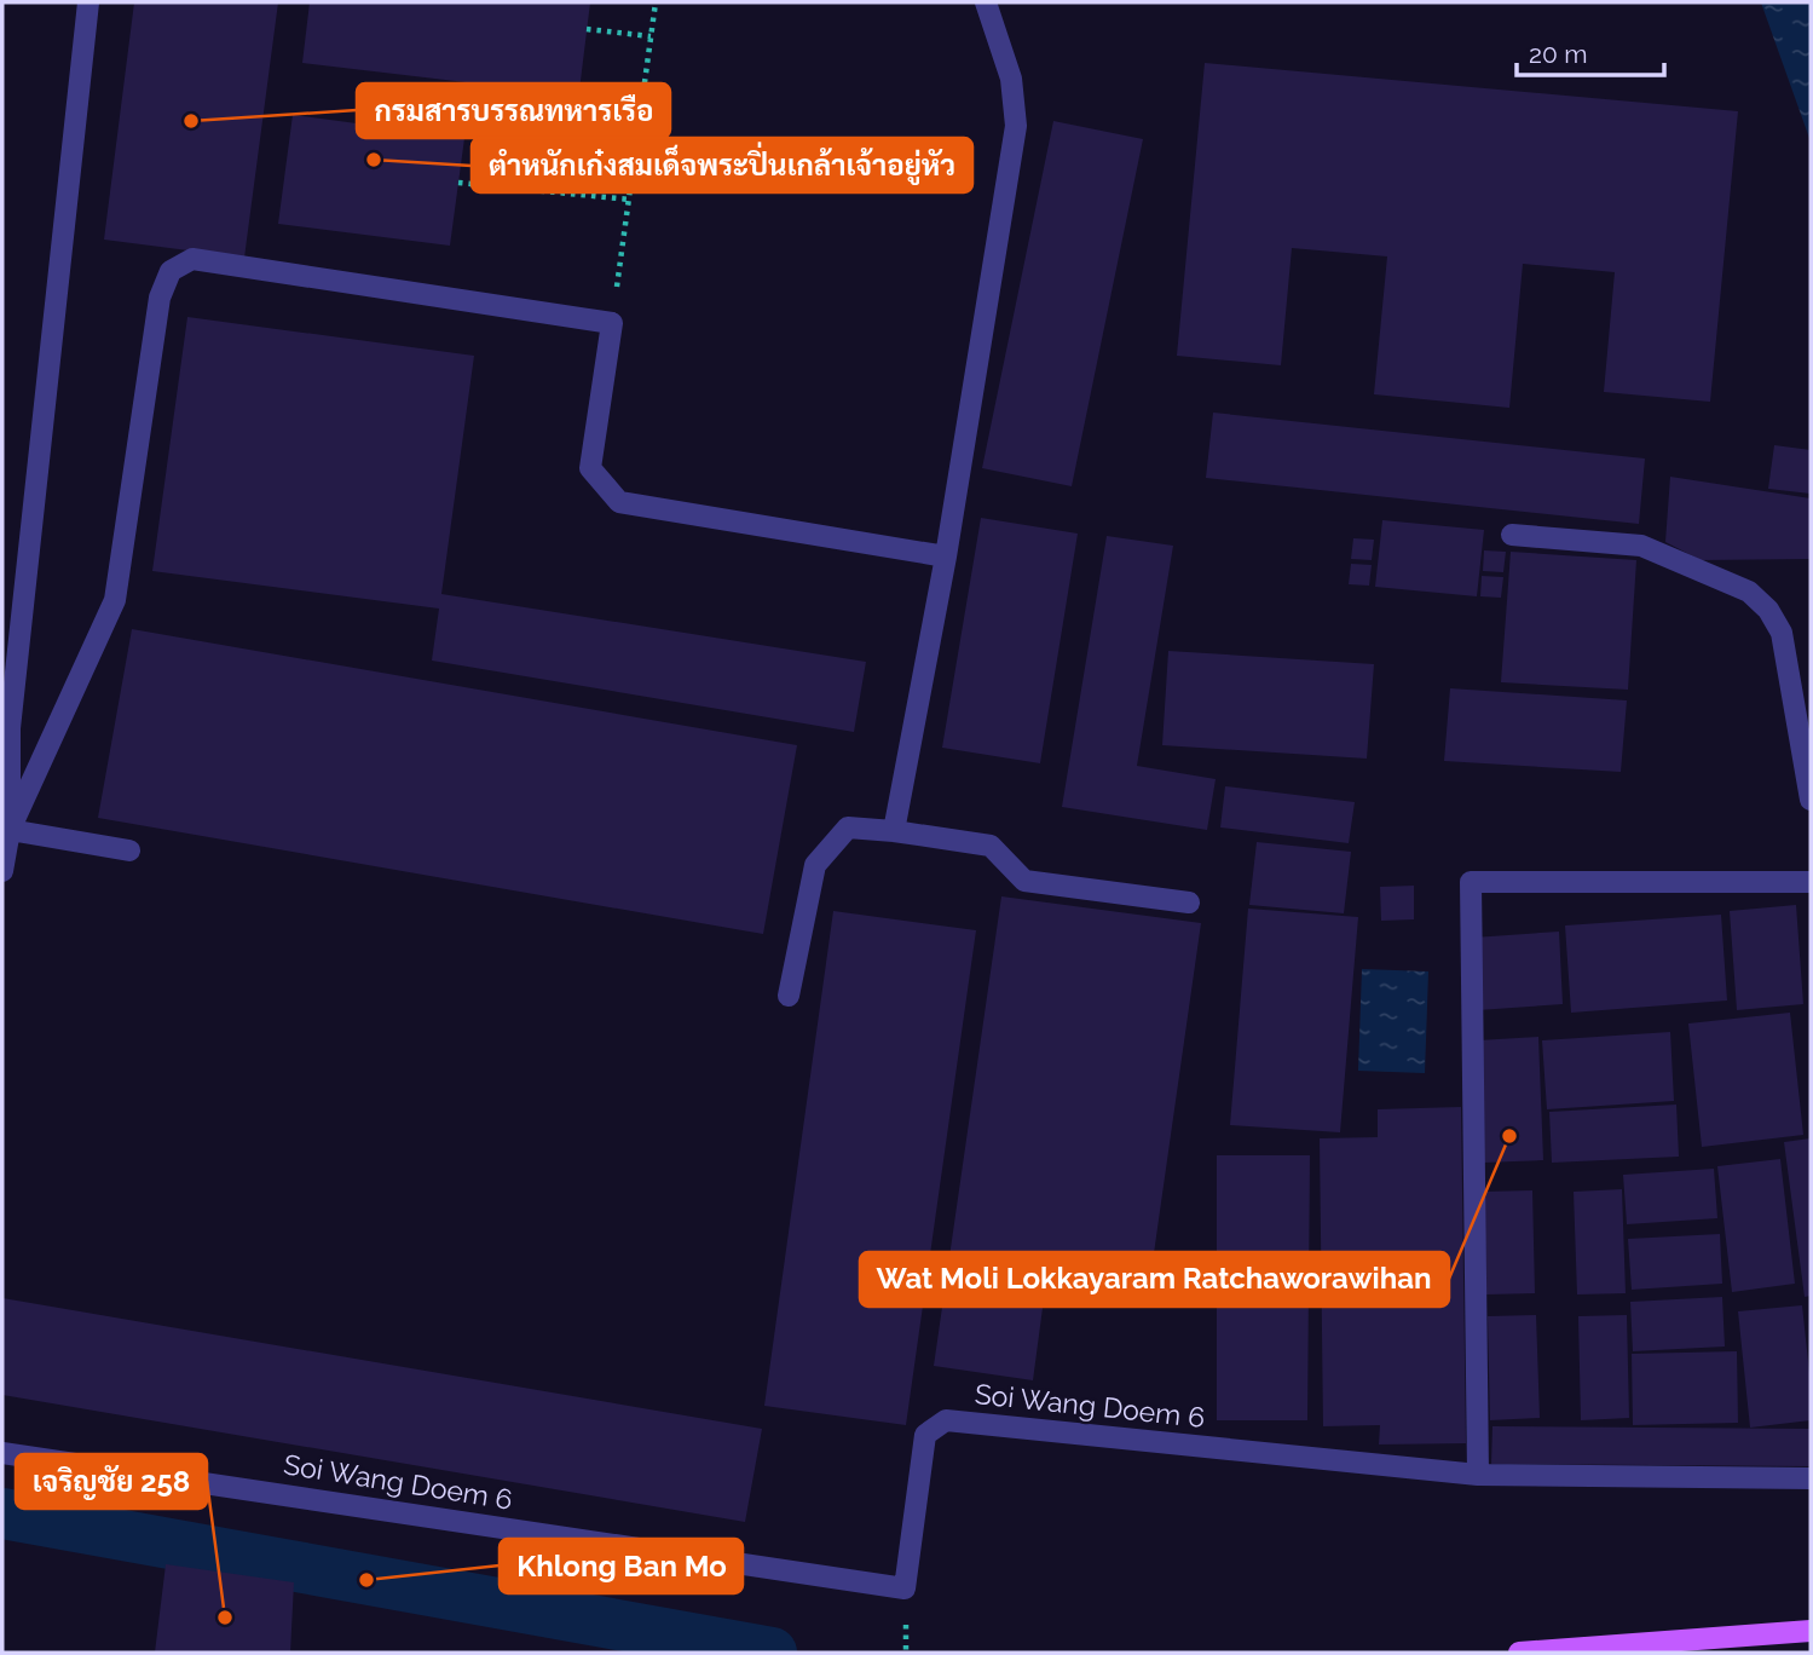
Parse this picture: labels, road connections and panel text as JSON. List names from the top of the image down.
{
  "streets": {
    "street": ["Soi Wang Doem 6"]
  },
  "places": [
    "กรมสารบรรณทหารเรือ",
    "ตำหนักเก๋งสมเด็จพระปิ่นเกล้าเจ้าอยู่หัว",
    "Wat Moli Lokkayaram Ratchaworawihan",
    "Khlong Ban Mo",
    "เจริญชัย 258"
  ],
  "scale_bar": "20 m"
}
